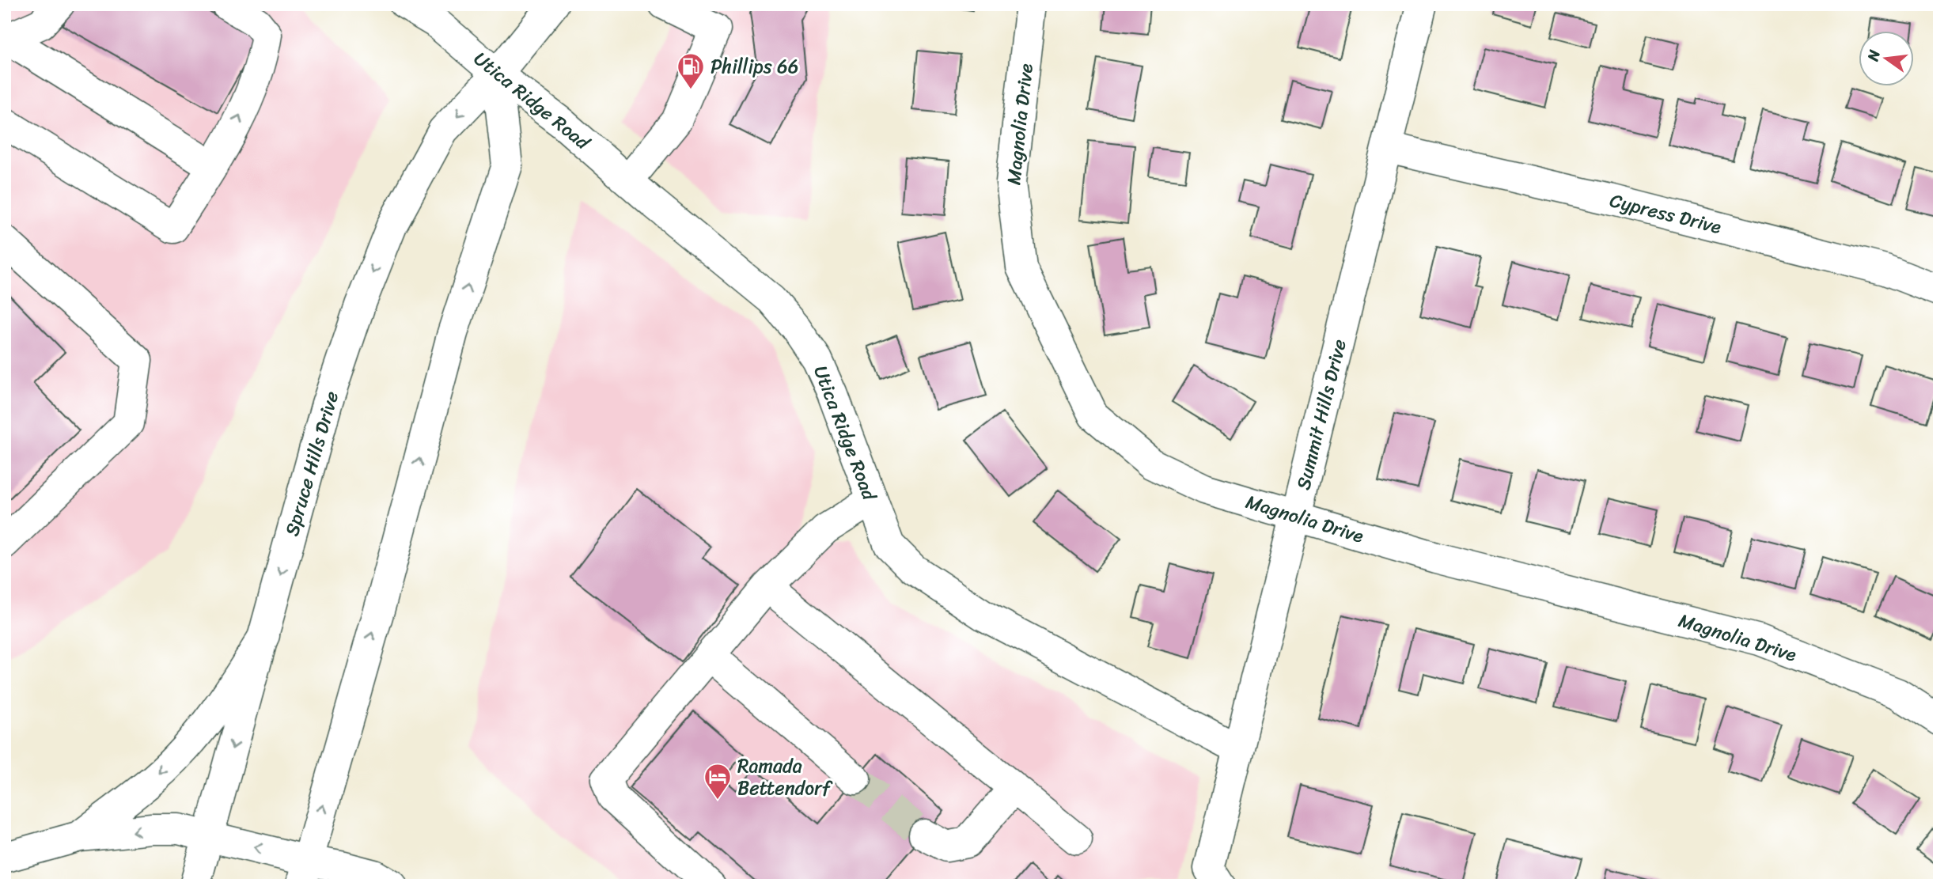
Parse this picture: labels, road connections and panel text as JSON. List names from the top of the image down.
{
  "streets": {
    "main road": [
      "Utica Ridge Road",
      "Magnolia Drive",
      "Cypress Drive",
      "Summit Hills Drive",
      "Spruce Hills Drive"
    ]
  },
  "crossings": [
    ["Utica Ridge Road", "Summit Hills Drive"],
    ["Utica Ridge Road", "Spruce Hills Drive"],
    ["Magnolia Drive", "Summit Hills Drive"],
    ["Cypress Drive", "Summit Hills Drive"]
  ],
  "places": {
    "fuel station": ["Phillips 66"],
    "hotel": ["Ramada Bettendorf"]
  },
  "north": "left"
}
